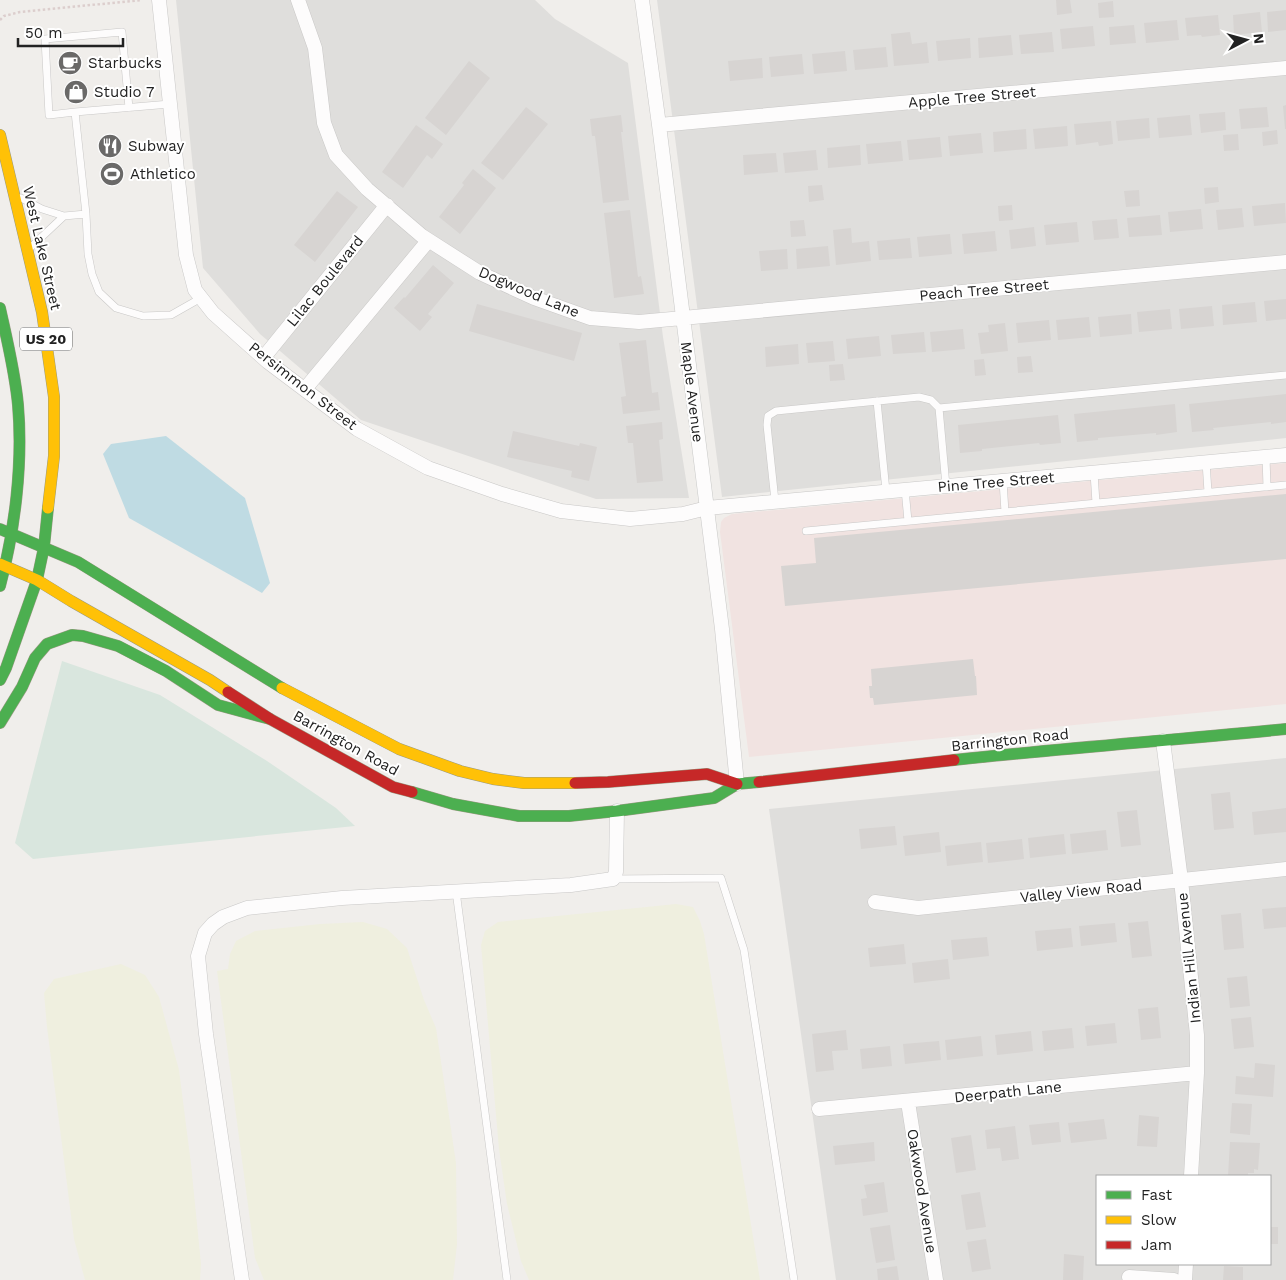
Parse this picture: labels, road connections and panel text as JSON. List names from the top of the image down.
{
  "streets": {
    "main road": ["West Lake Street", "US 20", "Barrington Road"],
    "street": [
      "Apple Tree Street",
      "Lilac Boulevard",
      "Peach Tree Street",
      "Dogwood Lane",
      "Persimmon Street",
      "Maple Avenue",
      "Pine Tree Street",
      "Valley View Road",
      "Indian Hill Avenue",
      "Deerpath Lane",
      "Oakwood Avenue"
    ]
  },
  "crossings": [
    ["Apple Tree Street", "Maple Avenue"],
    ["West Lake Street", "US 20"],
    ["West Lake Street", "Barrington Road"],
    ["Lilac Boulevard", "Dogwood Lane"],
    ["Lilac Boulevard", "Persimmon Street"],
    ["Peach Tree Street", "Dogwood Lane"],
    ["Peach Tree Street", "Maple Avenue"],
    ["Dogwood Lane", "Maple Avenue"],
    ["US 20", "Barrington Road"],
    ["Persimmon Street", "Maple Avenue"],
    ["Persimmon Street", "Pine Tree Street"],
    ["Maple Avenue", "Pine Tree Street"],
    ["Maple Avenue", "Barrington Road"],
    ["Barrington Road", "Indian Hill Avenue"],
    ["Valley View Road", "Indian Hill Avenue"],
    ["Indian Hill Avenue", "Deerpath Lane"],
    ["Deerpath Lane", "Oakwood Avenue"]
  ],
  "places": {
    "cafe": ["Starbucks"],
    "shop": ["Studio 7"],
    "restaurant": ["Subway"],
    "sports": ["Athletico"]
  },
  "legend": ["Fast", "Slow", "Jam"],
  "scale_bar": "50 m",
  "north": "right"
}
